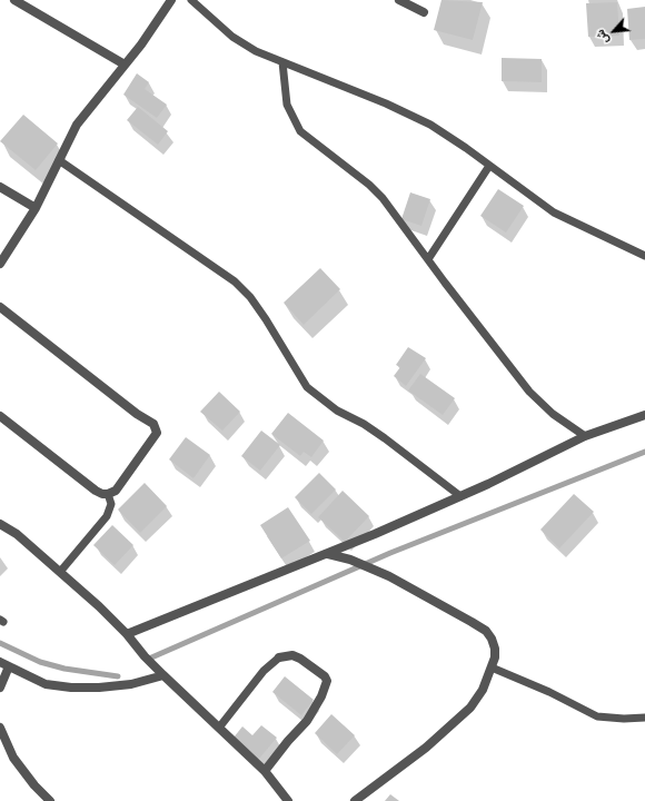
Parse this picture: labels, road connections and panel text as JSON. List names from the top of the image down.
{
  "north": "bottom left"
}
